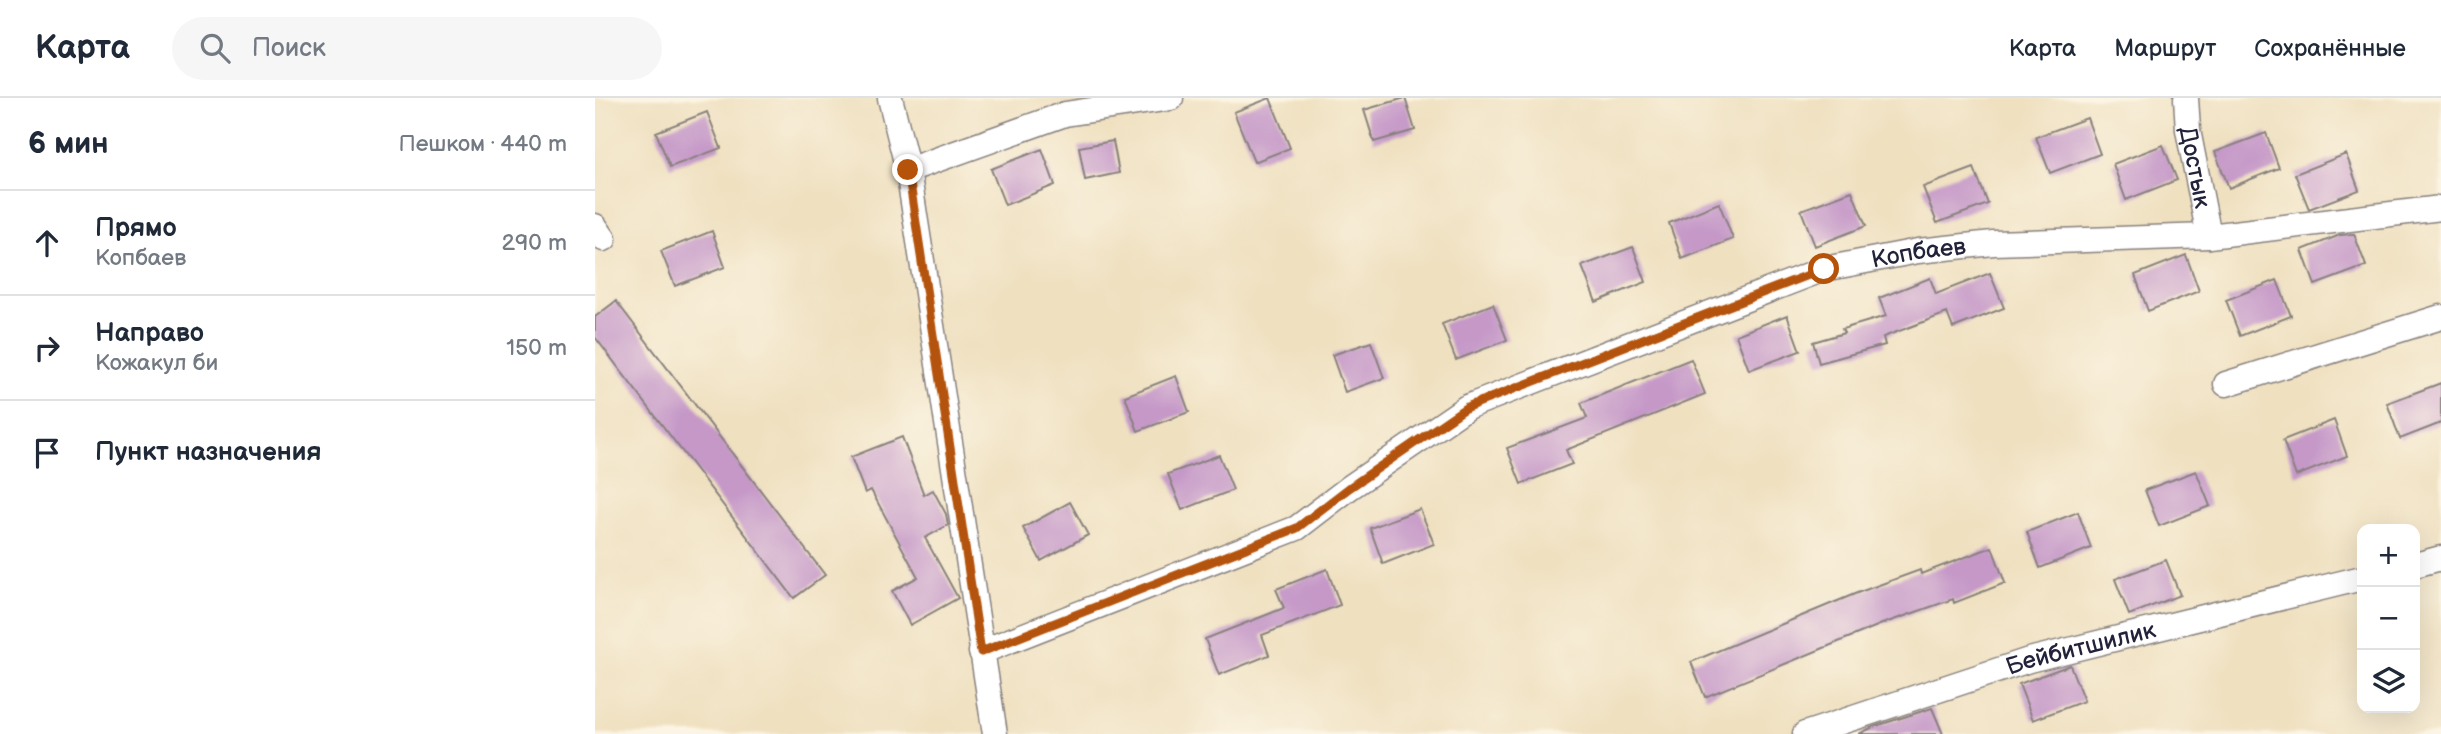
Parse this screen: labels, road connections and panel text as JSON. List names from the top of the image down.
{
  "streets": {
    "street": ["Достык", "Копбаев", "Бейбитшилик"]
  },
  "crossings": [
    ["Достык", "Копбаев"]
  ],
  "page": {
    "header": "Карта",
    "search": "Поиск",
    "nav": ["Карта", "Маршрут", "Сохранённые"],
    "heading": ["6 мин", "Пешком · 440 m"],
    "list": [
      ["Прямо", "Копбаев", "290 m"],
      ["Направо", "Кожакул би", "150 m"],
      "Пункт назначения"
    ],
    "map_buttons": ["+", "−"]
  }
}
